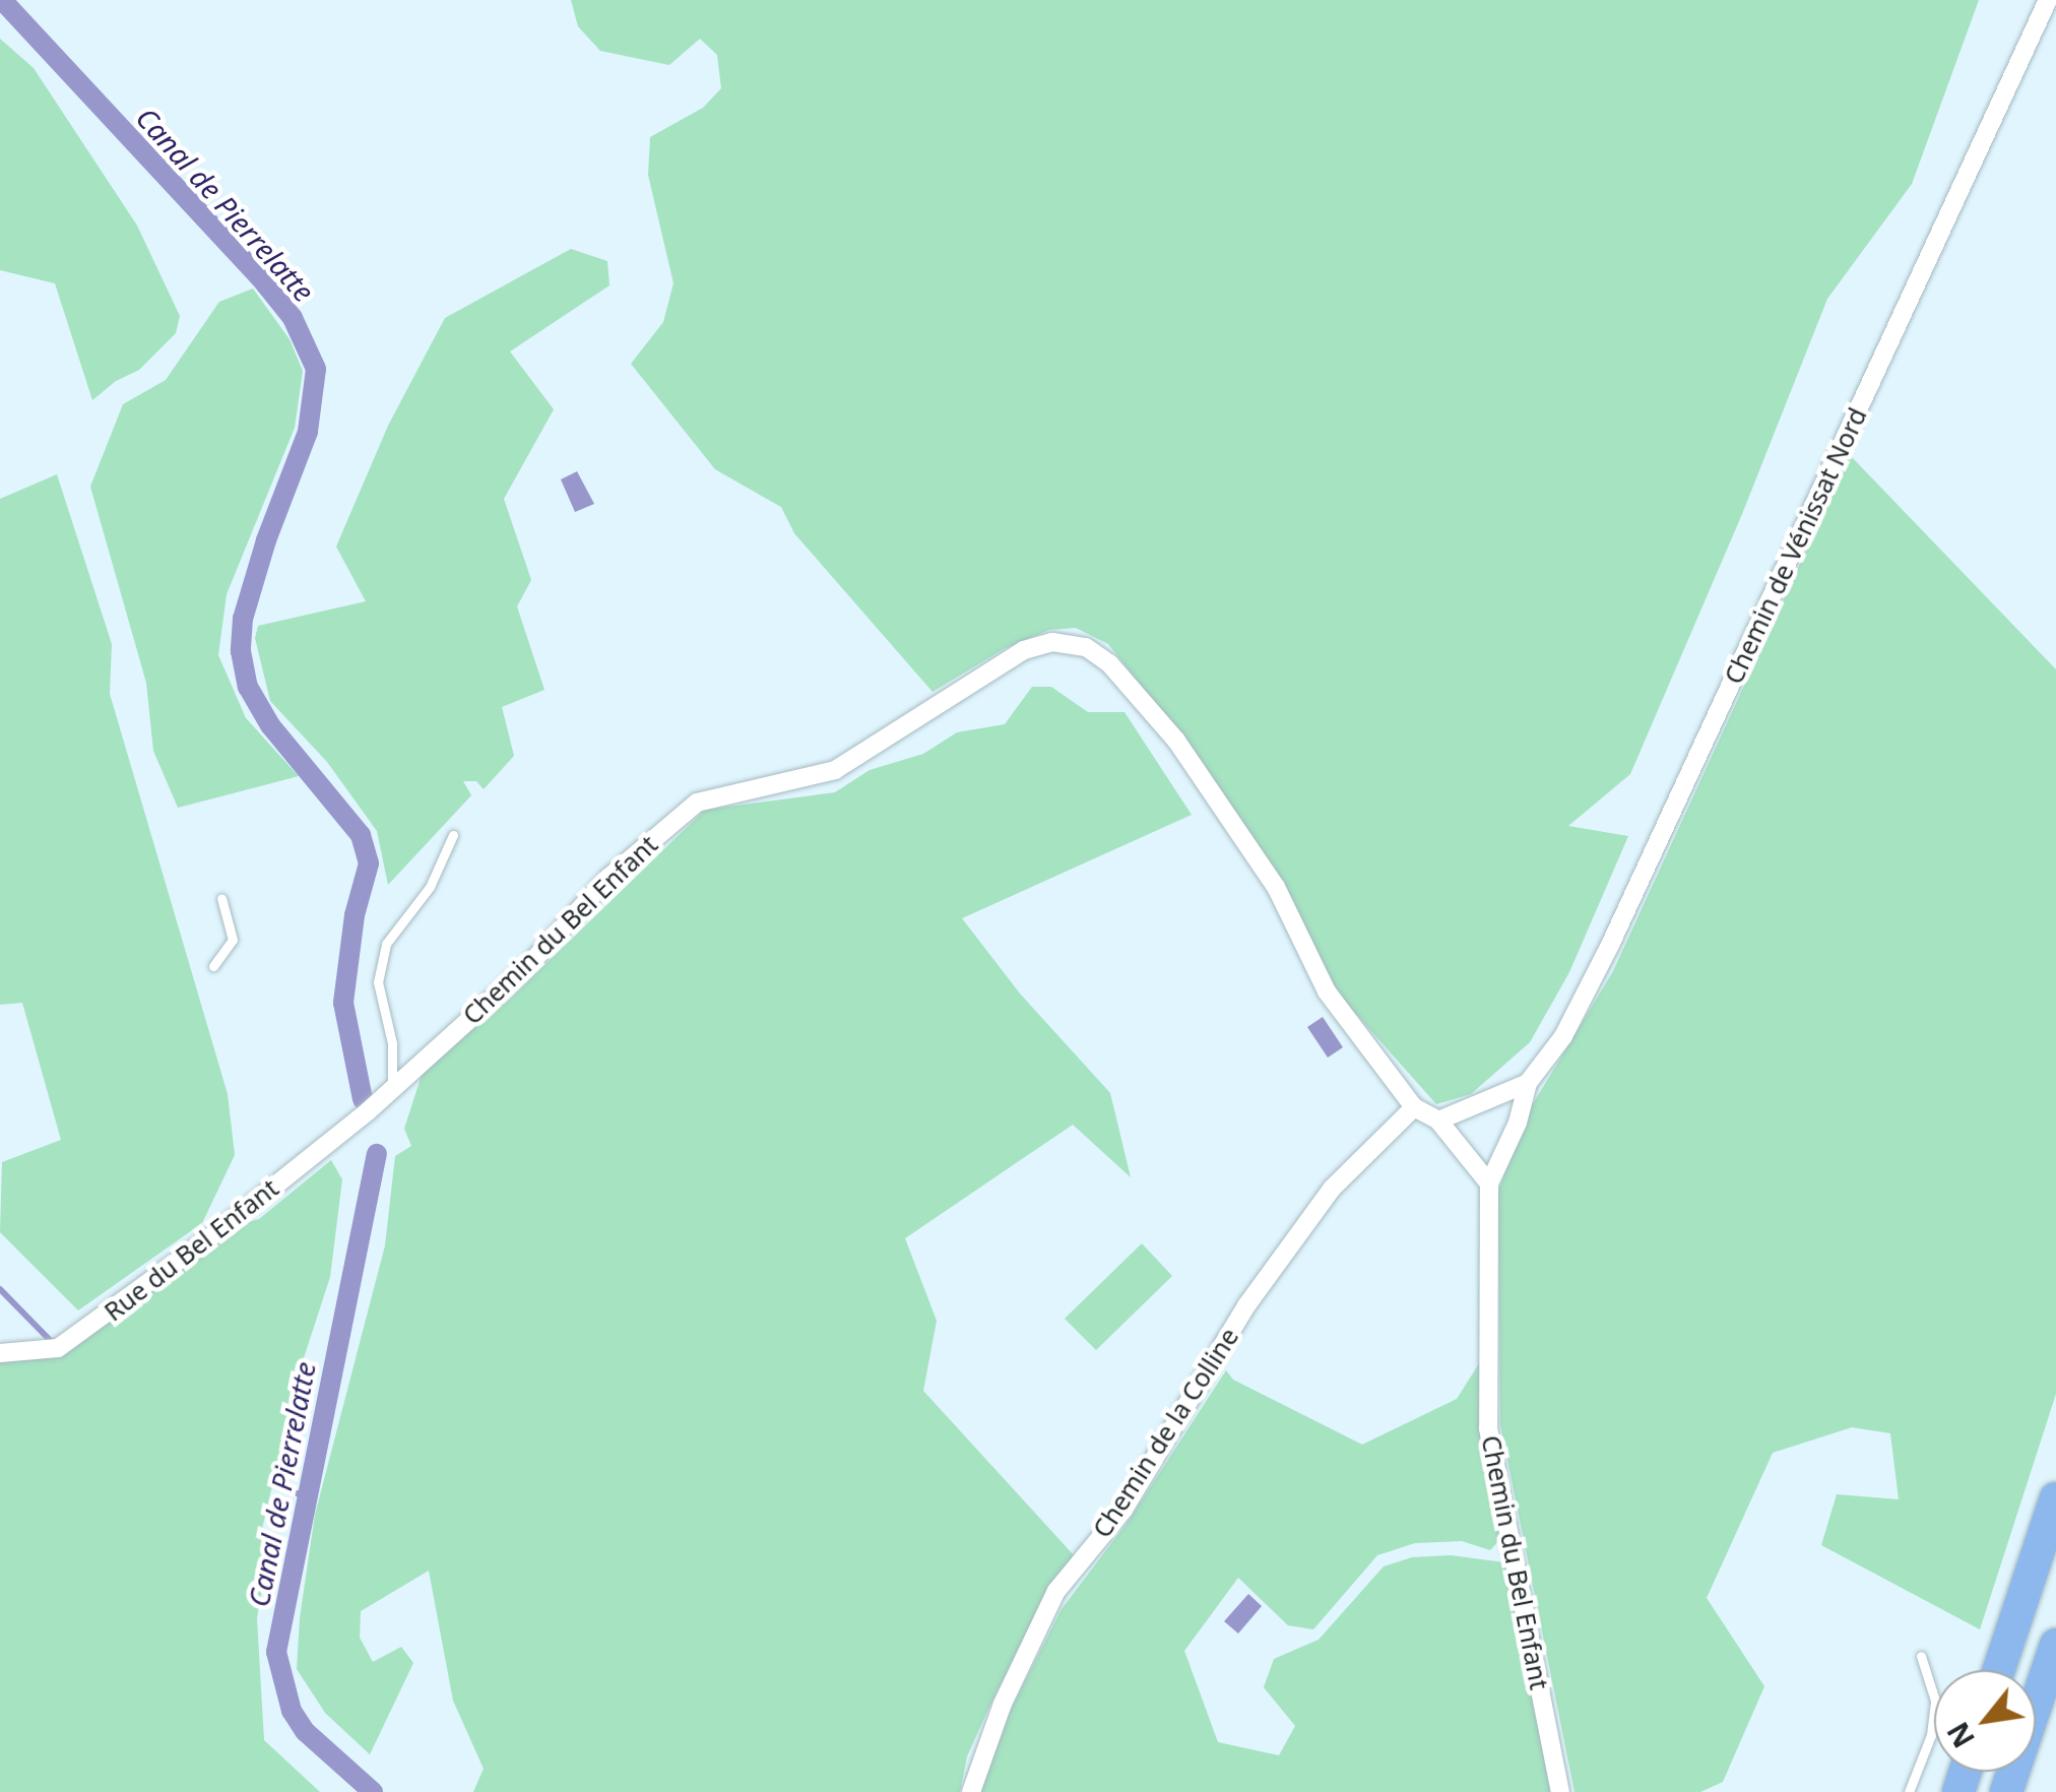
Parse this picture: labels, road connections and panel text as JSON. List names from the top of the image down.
{
  "streets": {
    "street": [
      "Chemin de Vénissat Nord",
      "Chemin du Bel Enfant",
      "Rue du Bel Enfant",
      "Chemin de la Colline"
    ]
  },
  "crossings": [
    ["Chemin de Vénissat Nord", "Chemin du Bel Enfant"],
    ["Chemin du Bel Enfant", "Rue du Bel Enfant"],
    ["Chemin du Bel Enfant", "Chemin de la Colline"]
  ],
  "water": ["Canal de Pierrelatte"],
  "north": "bottom left"
}
